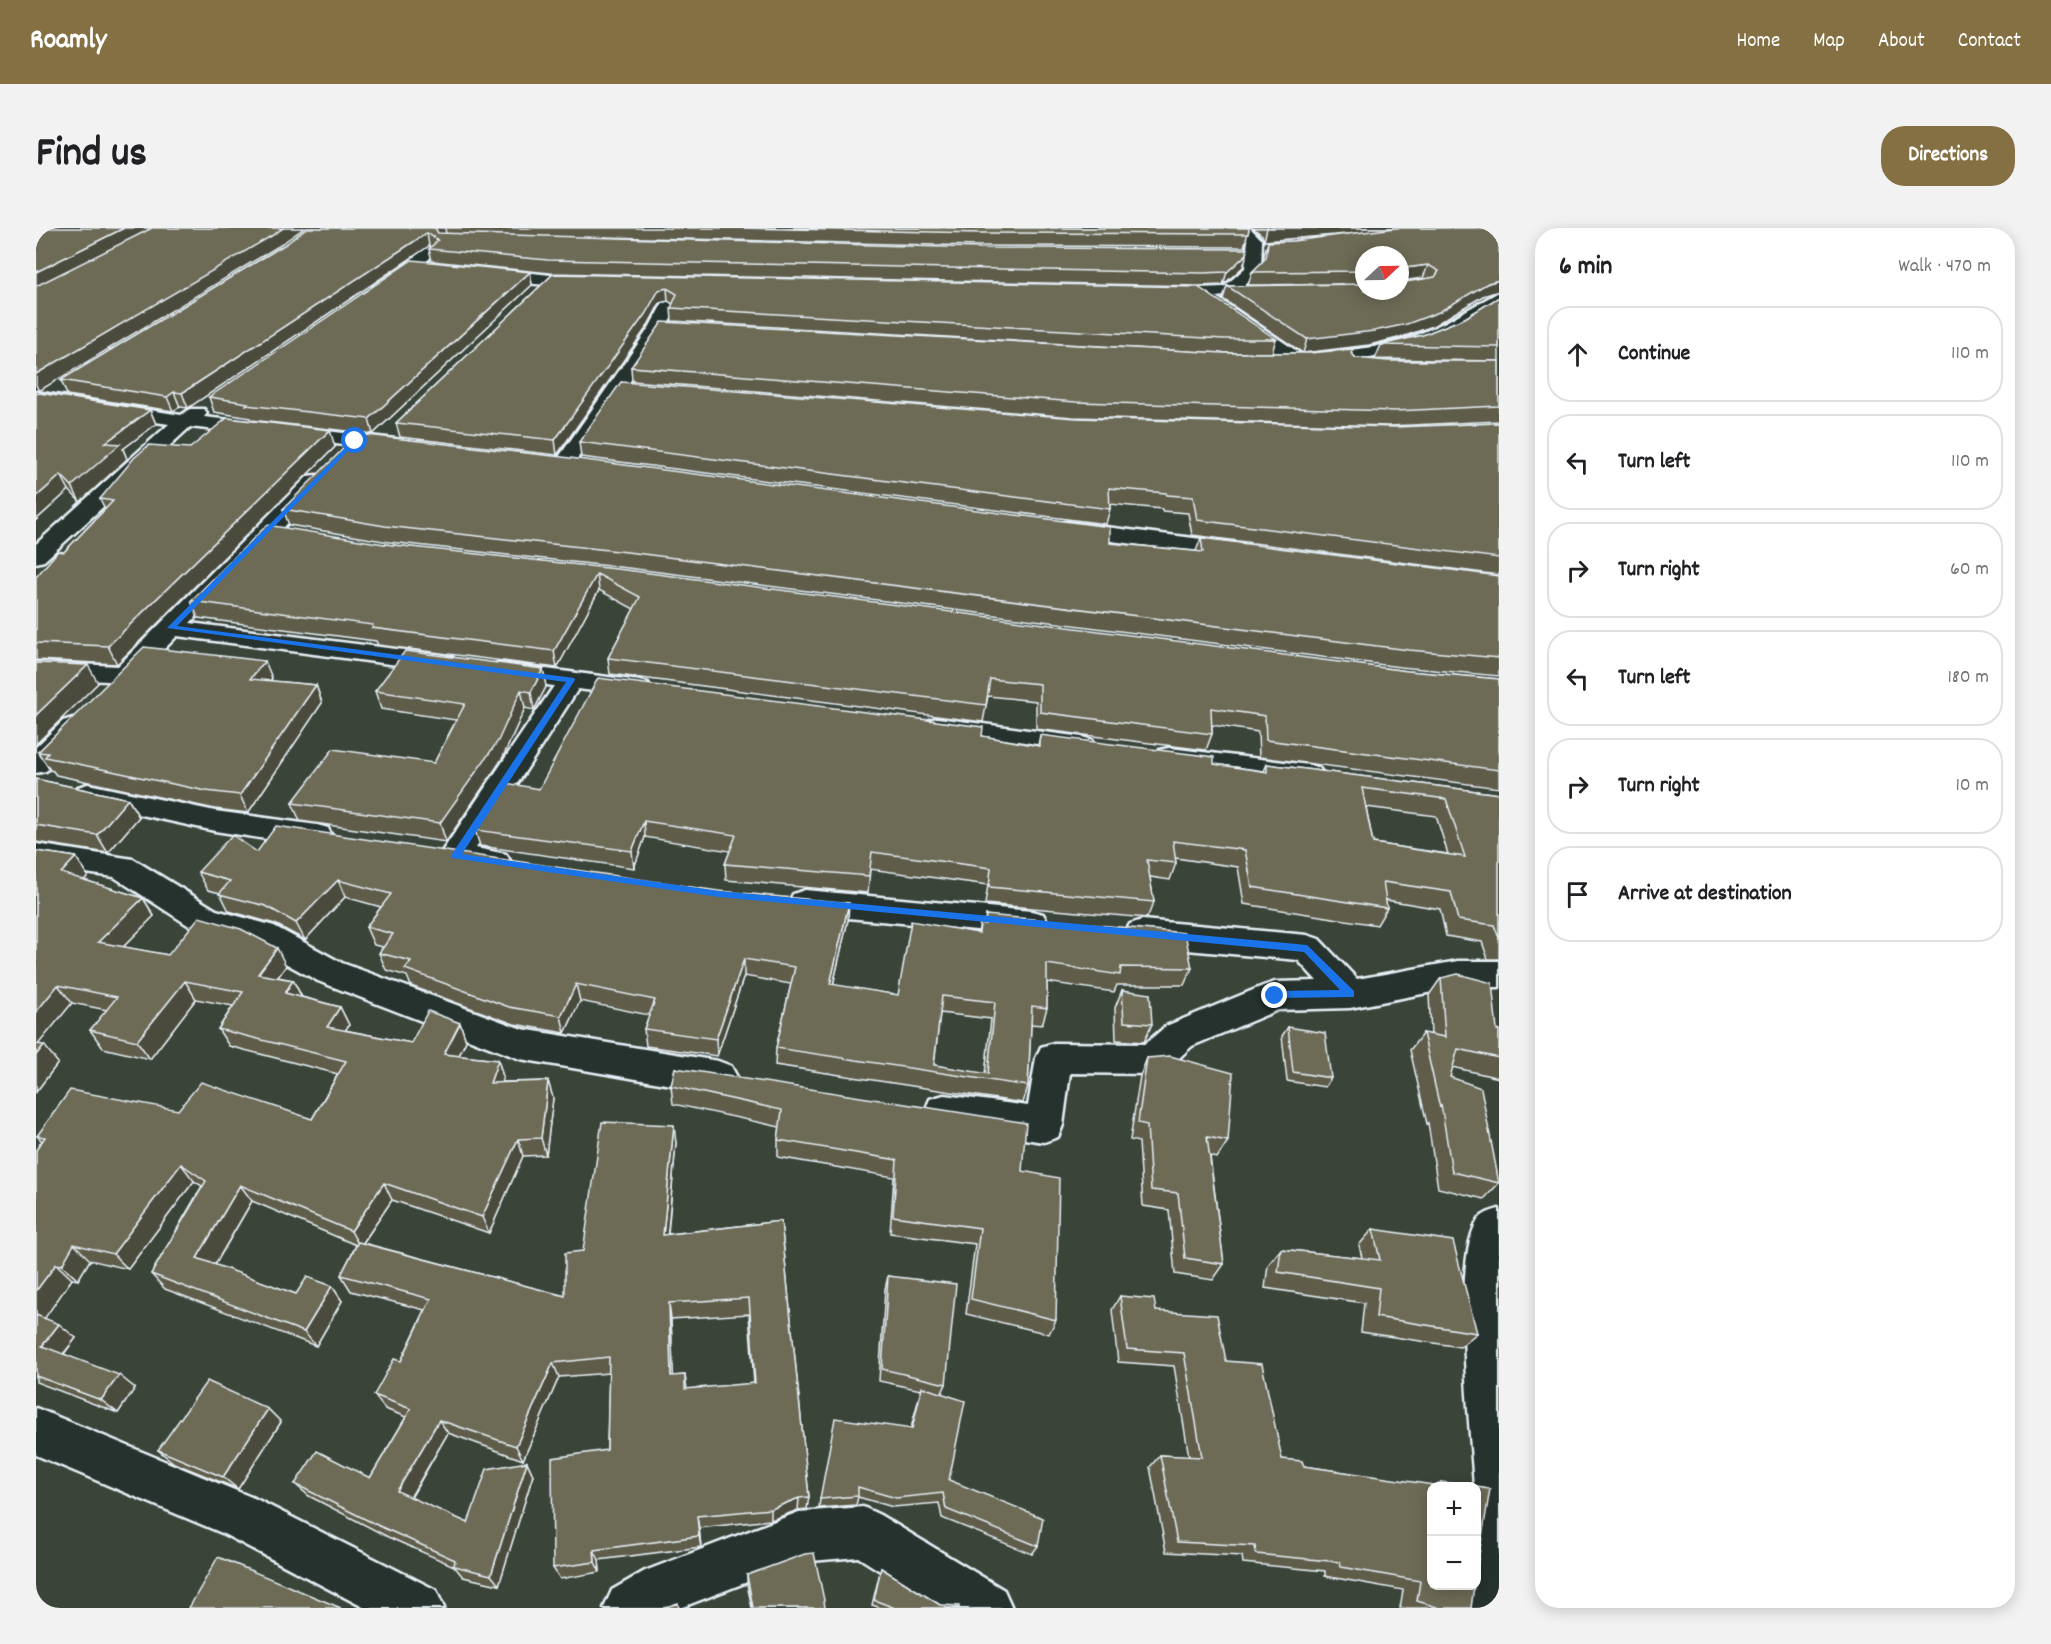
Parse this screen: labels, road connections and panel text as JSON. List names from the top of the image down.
{
  "north": "right",
  "page": {
    "header": "Roamly",
    "nav": [
      "Home",
      "Map",
      "About",
      "Contact"
    ],
    "title": "Find us",
    "buttons": "Directions",
    "heading": ["6 min", "Walk · 470 m"],
    "list": [
      ["Continue", "110 m"],
      ["Turn left", "110 m"],
      ["Turn right", "60 m"],
      ["Turn left", "180 m"],
      ["Turn right", "10 m"],
      "Arrive at destination"
    ],
    "map_buttons": ["+", "−"]
  }
}
